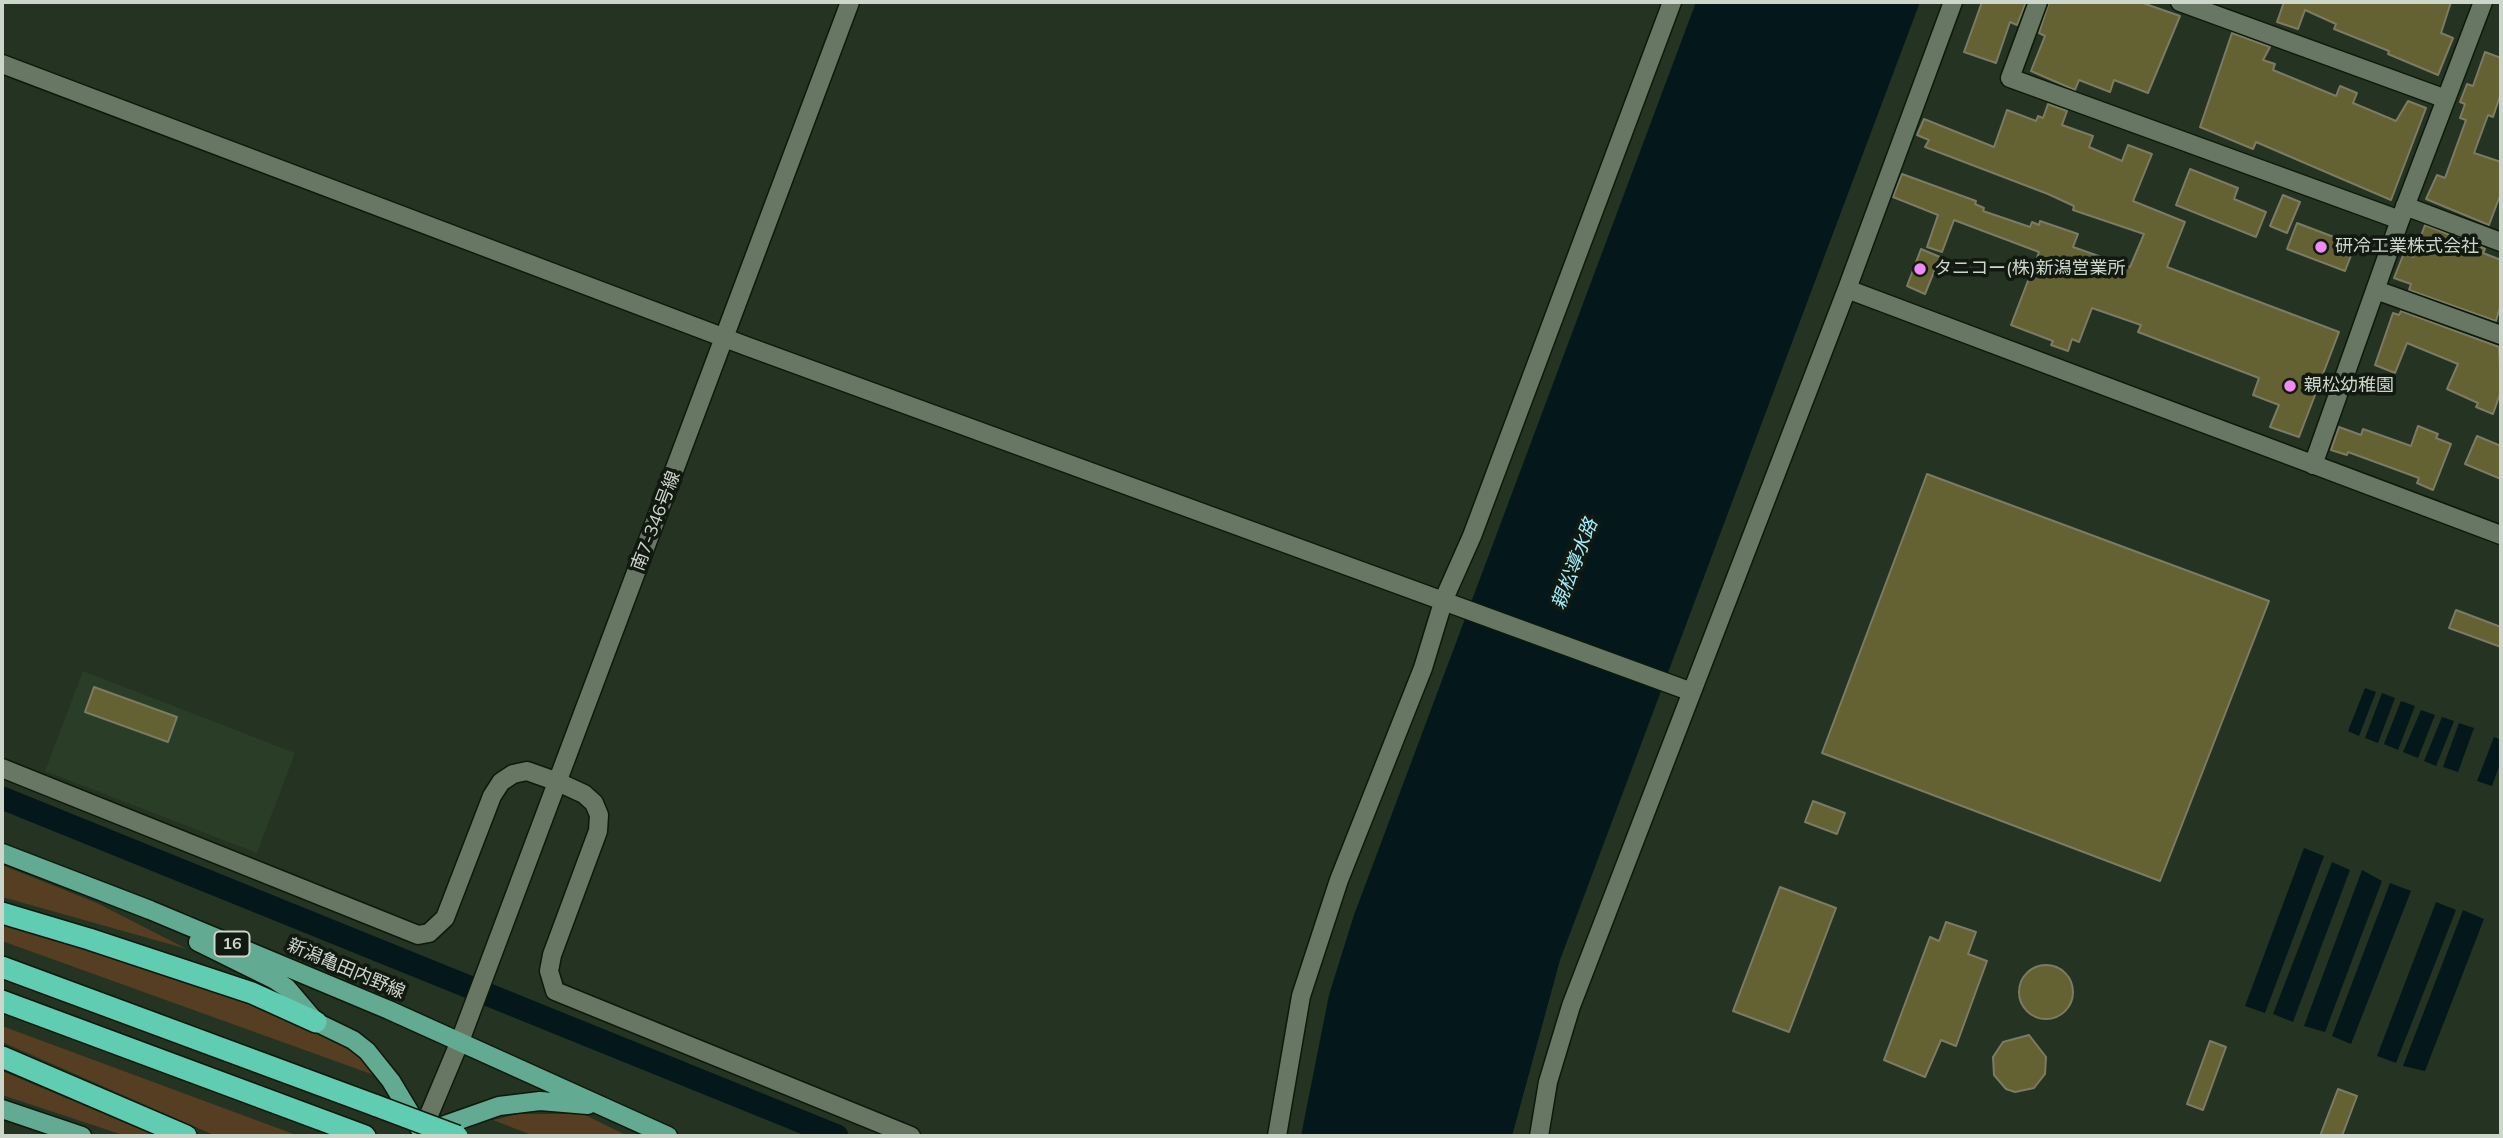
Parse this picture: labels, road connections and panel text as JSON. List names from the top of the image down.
{
  "streets": {
    "main road": ["16", "新潟亀田内野線"],
    "street": ["南7-346号線"]
  },
  "crossings": [
    ["南7-346号線", "新潟亀田内野線"]
  ],
  "water": ["親松導水路"],
  "places": ["研冷工業株式会社", "タニコー(株)新潟営業所", "親松幼稚園"]
}
